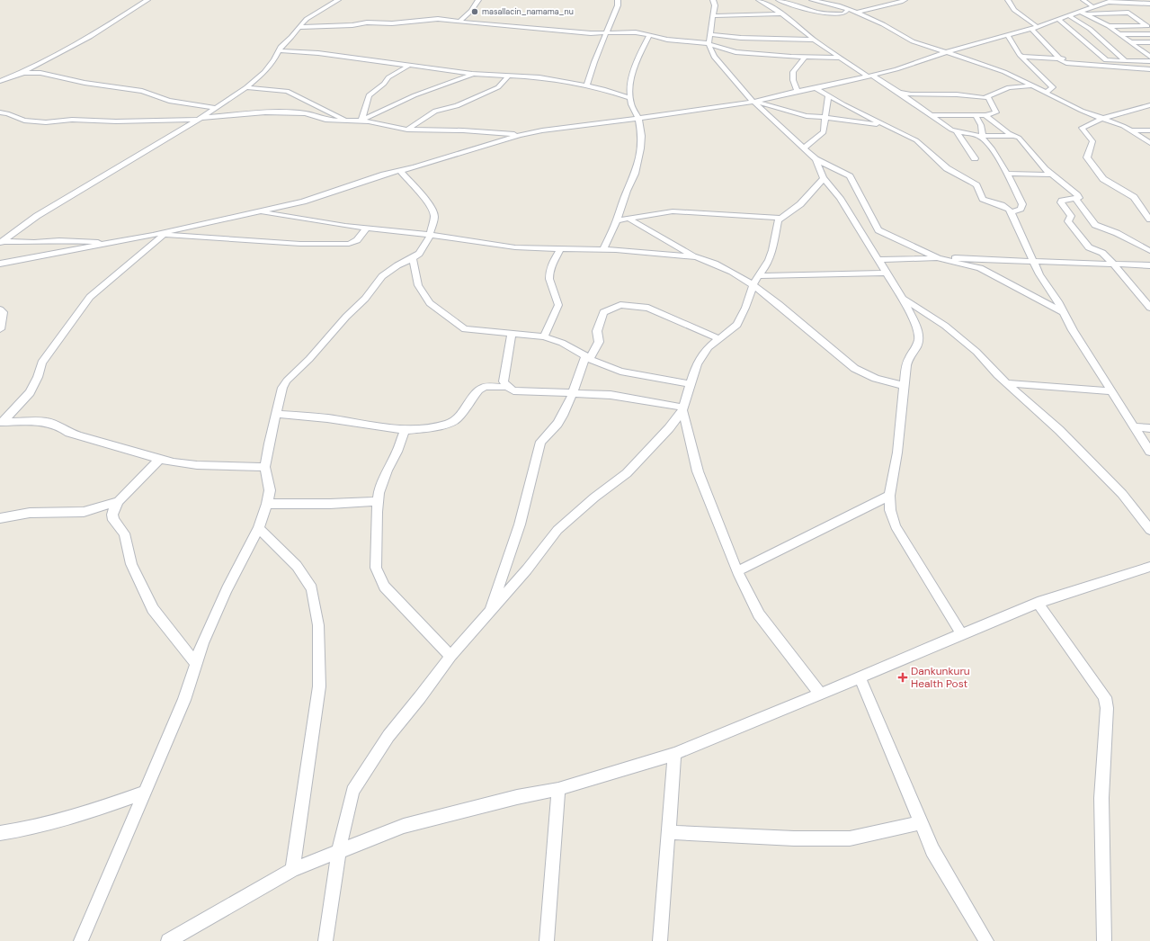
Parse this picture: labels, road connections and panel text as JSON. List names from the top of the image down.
{
  "places": {
    "other": ["masallacin_namama_nu"],
    "health": ["Dankunkuru Health Post"]
  }
}
